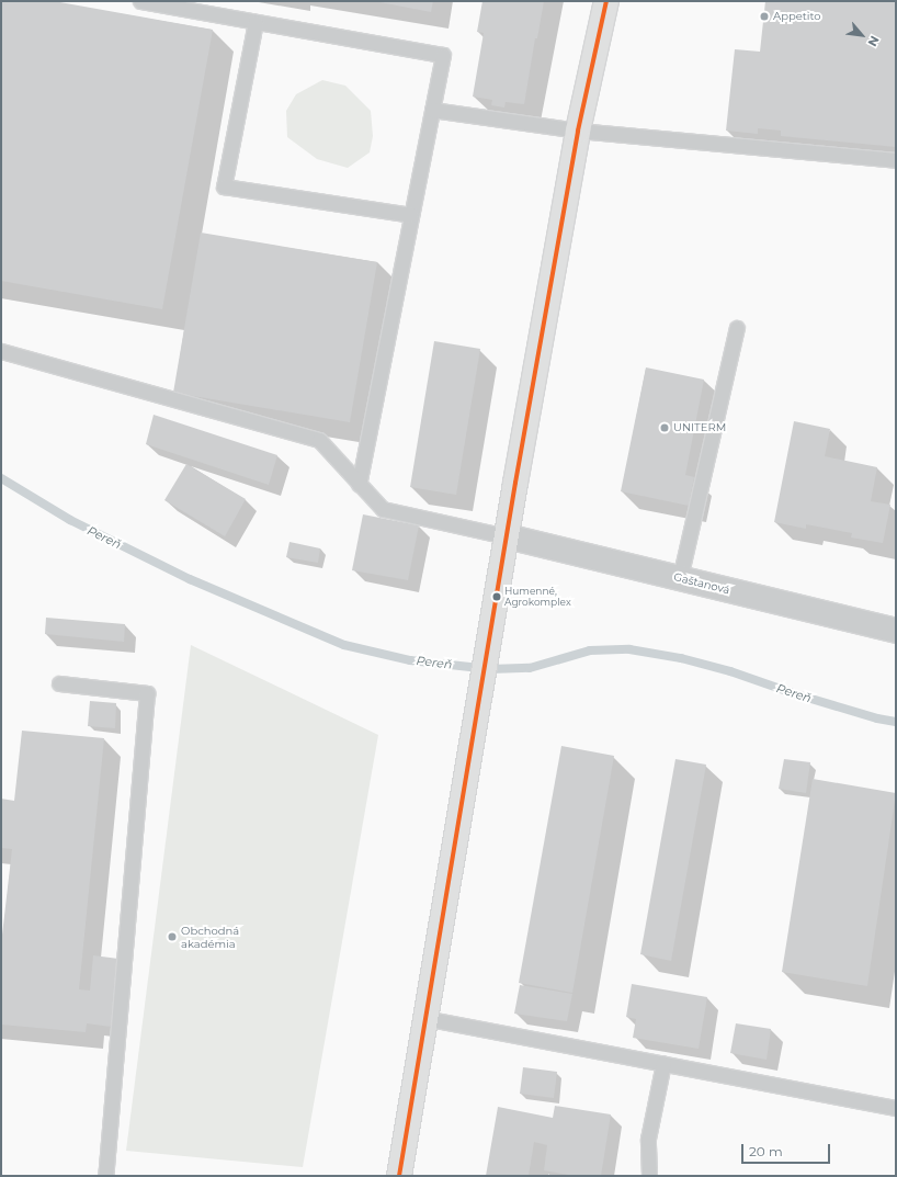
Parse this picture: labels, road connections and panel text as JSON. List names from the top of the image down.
{
  "streets": {
    "street": ["Gaštanová"]
  },
  "water": ["Pereň"],
  "places": [
    "Appetito",
    "UNITERM",
    "Humenné, Agrokomplex",
    "Obchodná akadémia"
  ],
  "scale_bar": "20 m",
  "north": "bottom right"
}
